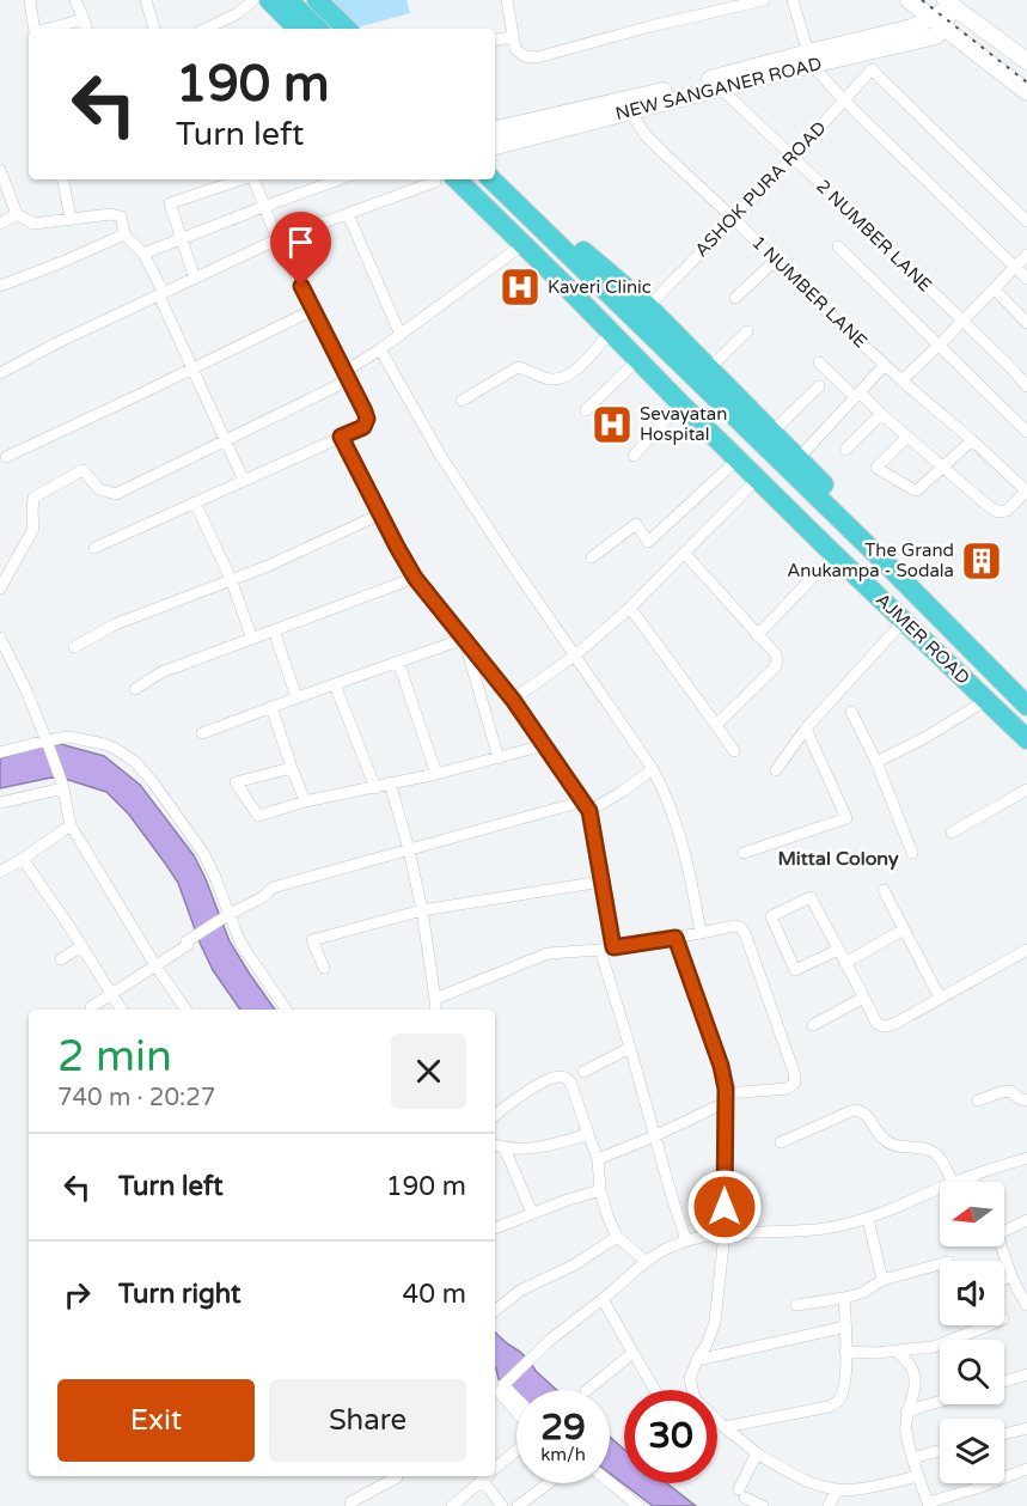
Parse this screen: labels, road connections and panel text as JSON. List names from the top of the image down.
{
  "streets": {
    "highway": ["AJMER ROAD"],
    "main road": ["NEW SANGANER ROAD"],
    "street": ["ASHOK PURA ROAD", "2 NUMBER LANE", "1 NUMBER LANE"]
  },
  "crossings": [
    ["NEW SANGANER ROAD", "2 NUMBER LANE"],
    ["NEW SANGANER ROAD", "1 NUMBER LANE"],
    ["ASHOK PURA ROAD", "2 NUMBER LANE"],
    ["ASHOK PURA ROAD", "1 NUMBER LANE"],
    ["ASHOK PURA ROAD", "AJMER ROAD"]
  ],
  "districts": ["Mittal Colony"],
  "places": {
    "hospital": ["Kaveri Clinic", "Sevayatan Hospital"],
    "building": ["The Grand Anukampa - Sodala"]
  },
  "north": "left",
  "page": {
    "turn": ["190 m", "Turn left"],
    "heading": ["2 min", "740 m · 20:27"],
    "list": [
      {
        "name": "Turn left",
        "value": "190 m"
      },
      {
        "name": "Turn right",
        "value": "40 m"
      }
    ],
    "buttons": ["Exit", "Share"],
    "speed": "29 km/h",
    "limit": "30"
  }
}
